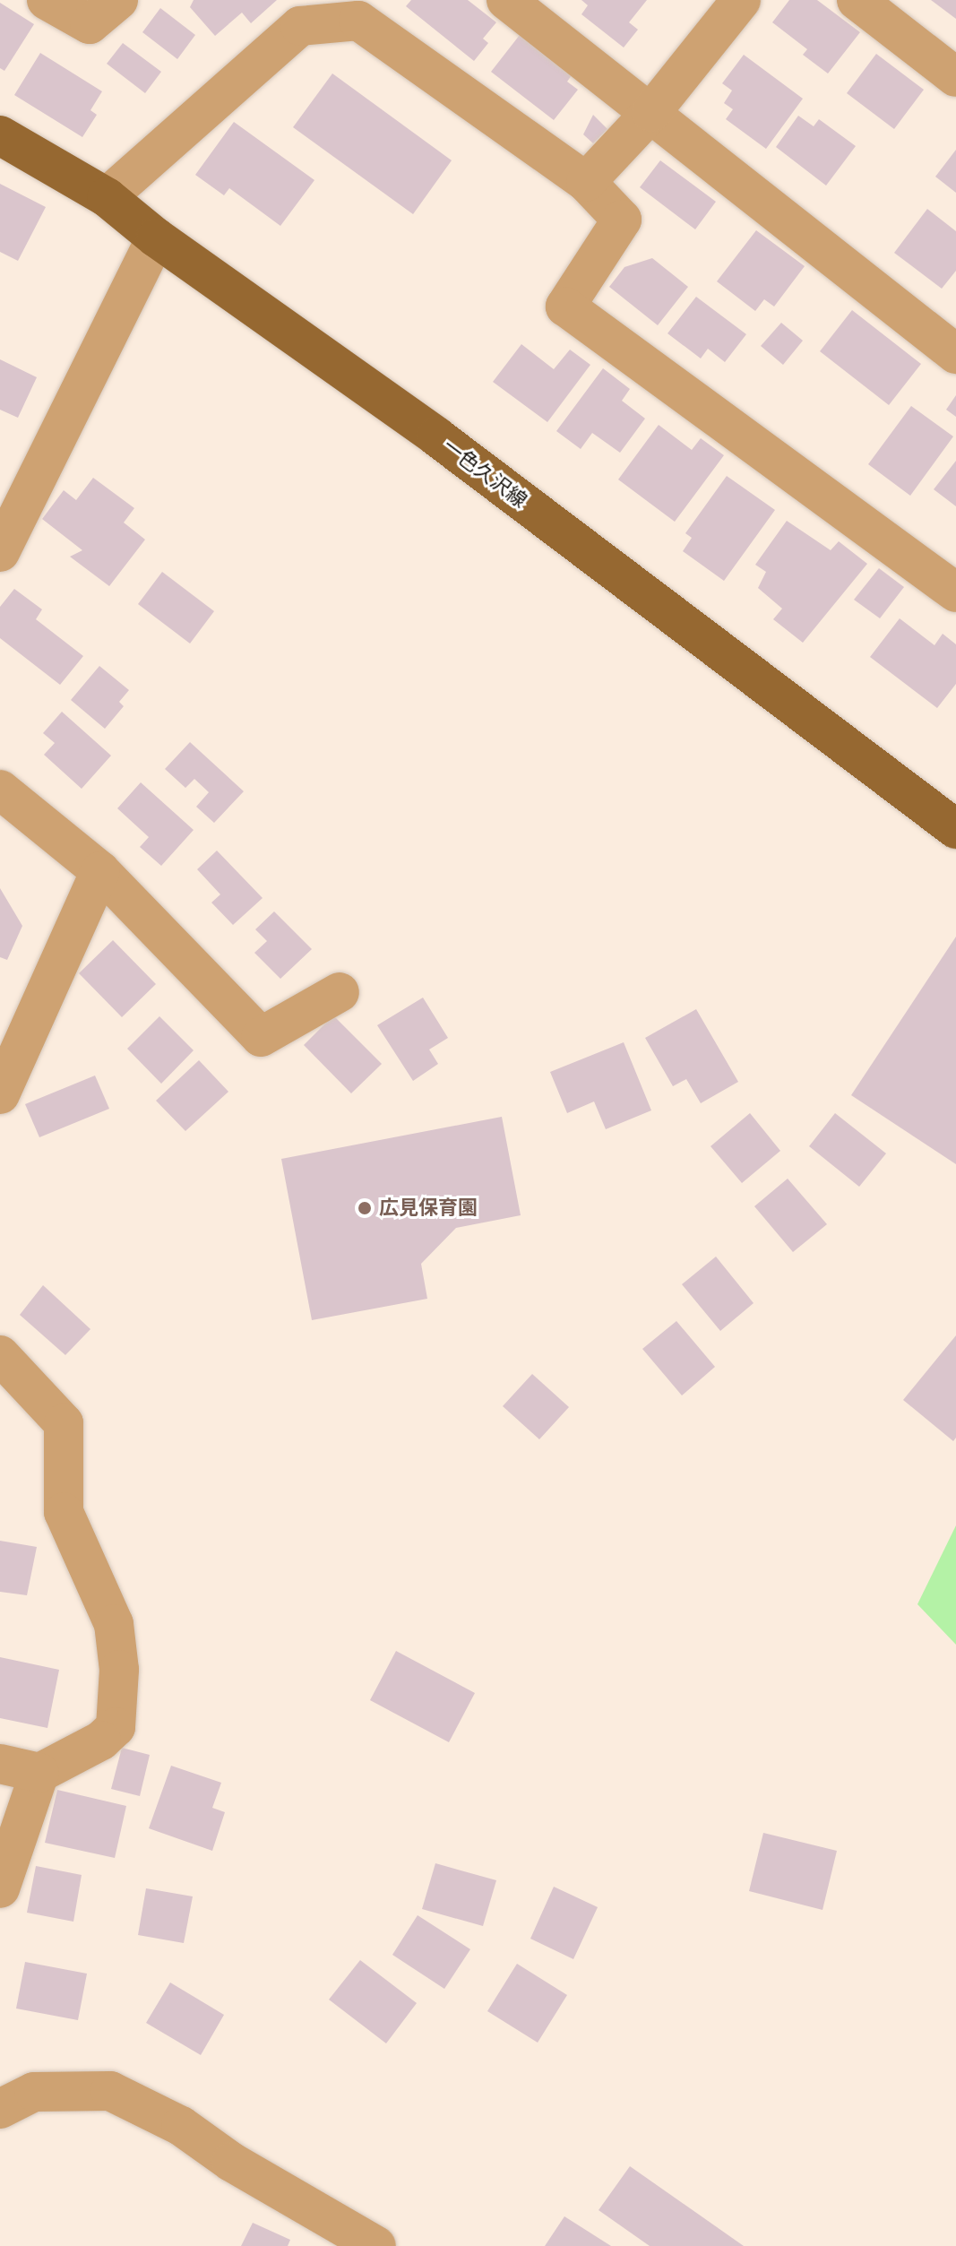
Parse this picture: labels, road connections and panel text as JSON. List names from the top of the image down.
{
  "streets": {
    "main road": ["一色久沢線"]
  },
  "places": ["広見保育園"]
}
